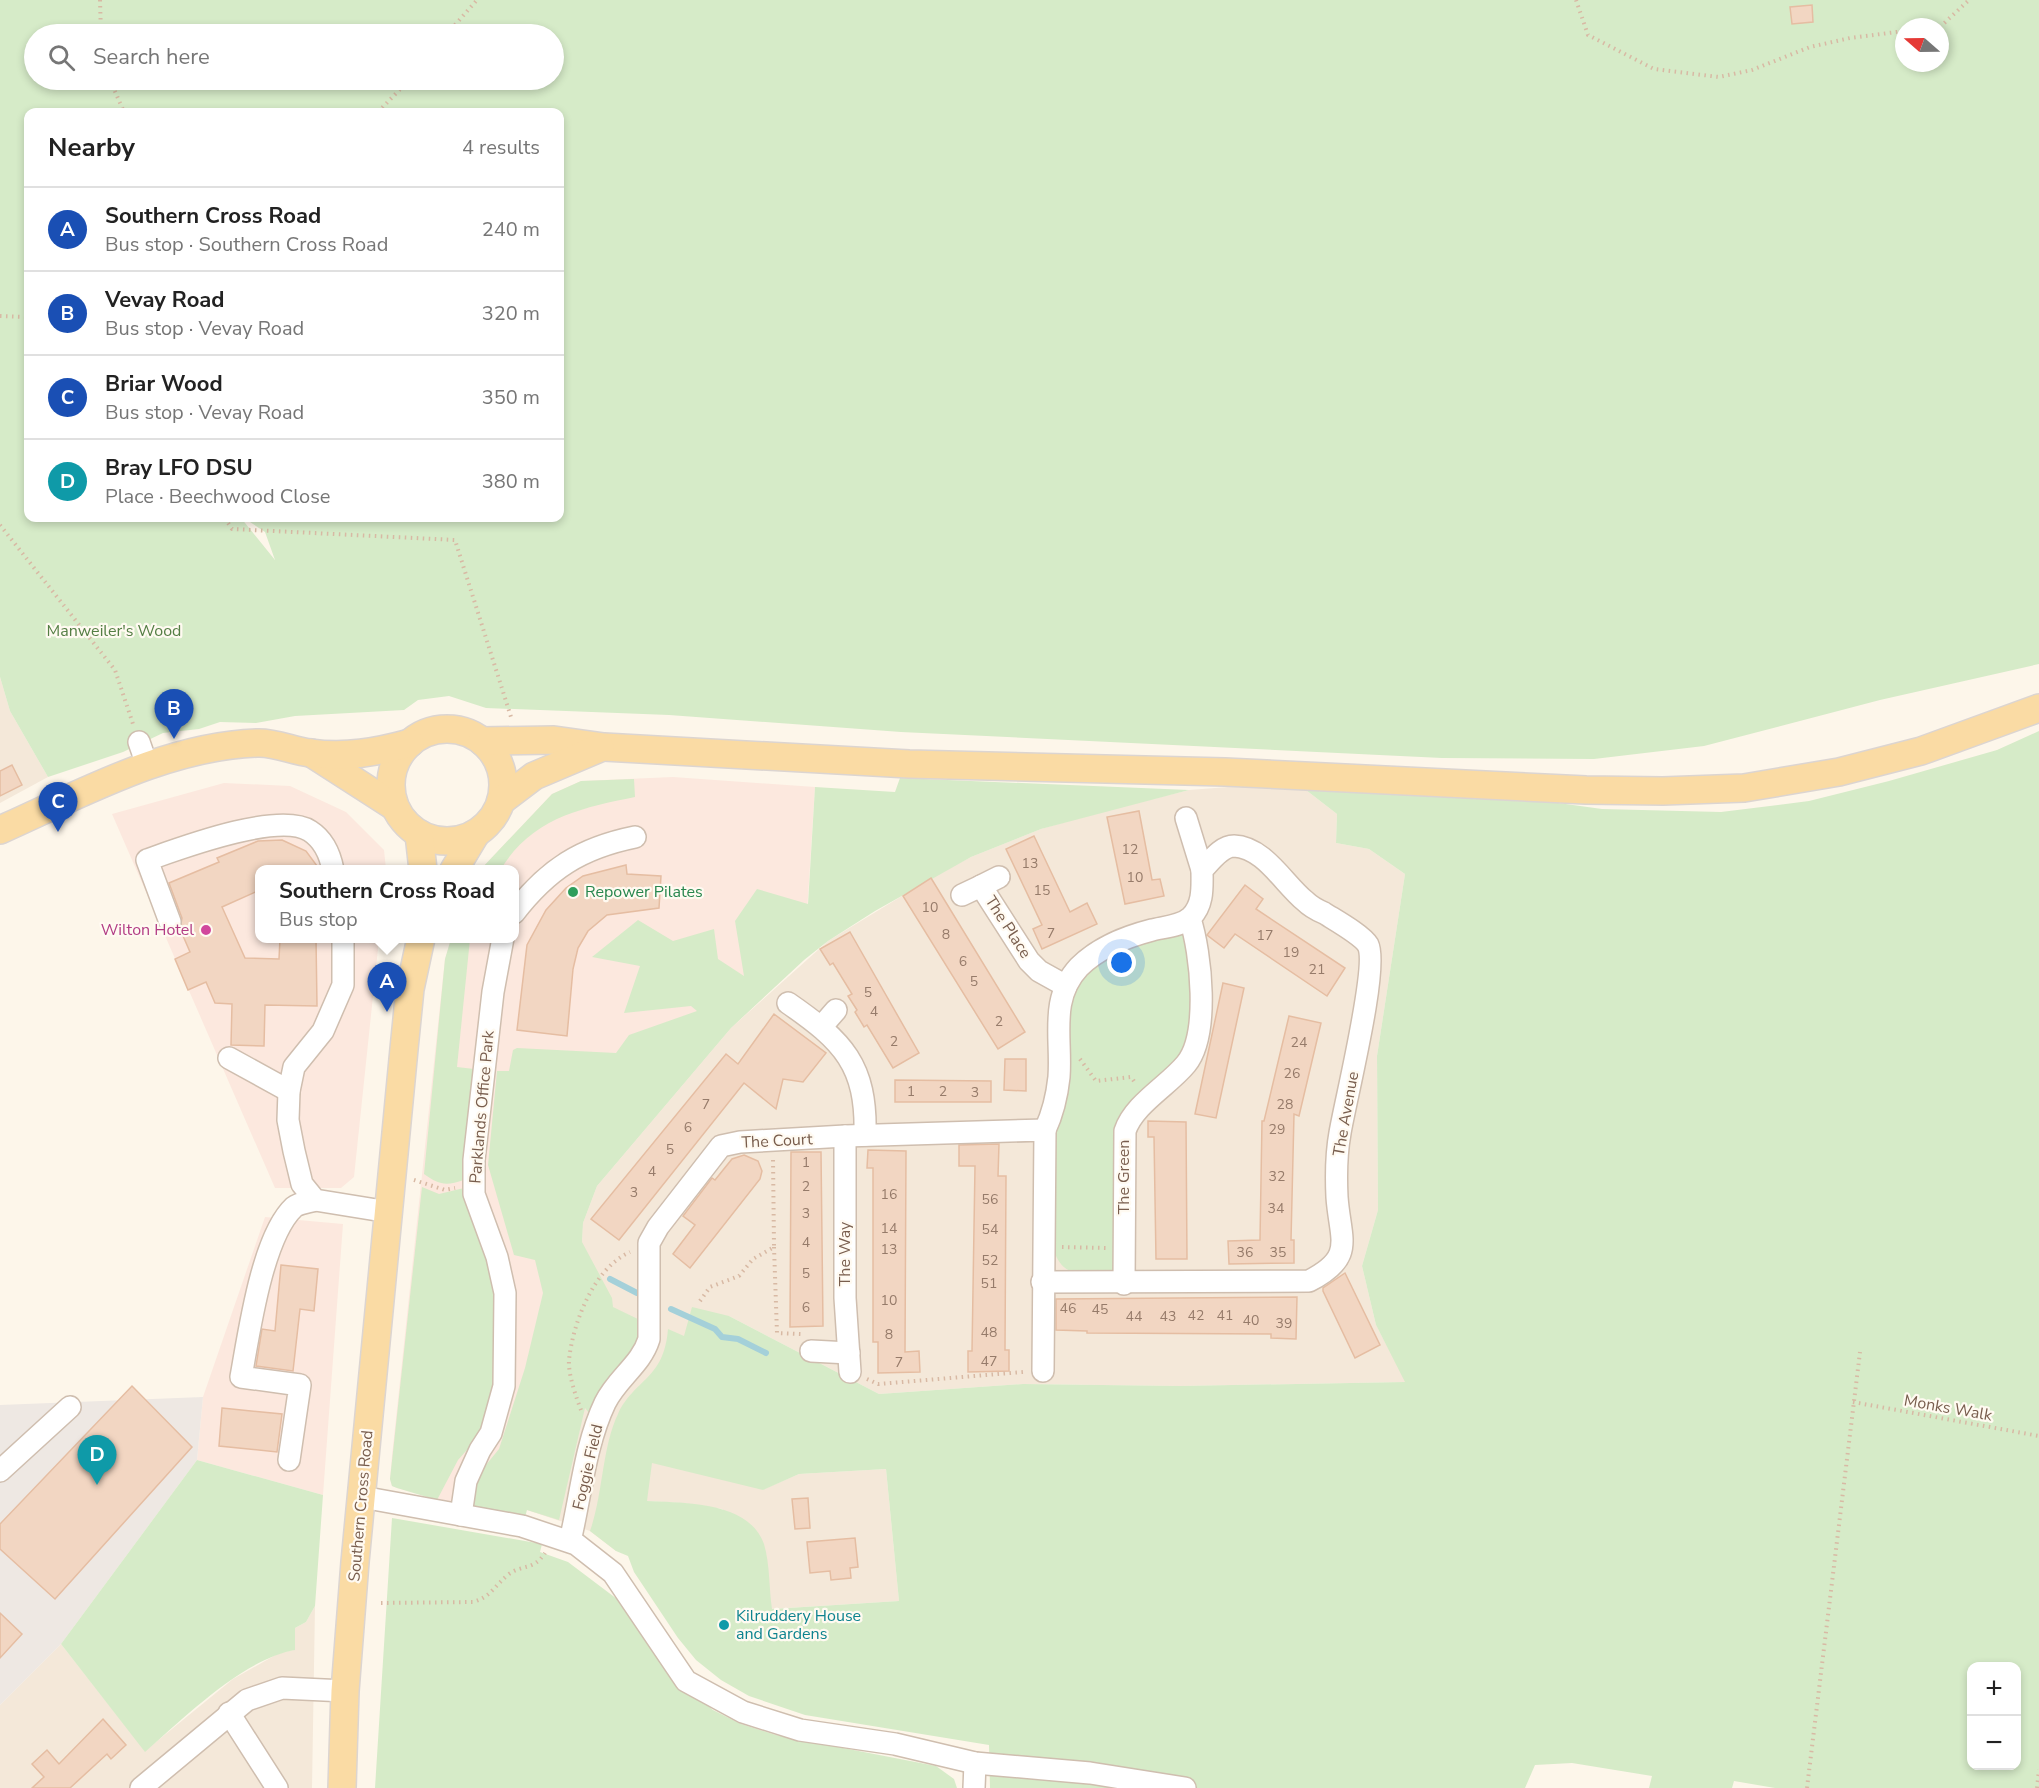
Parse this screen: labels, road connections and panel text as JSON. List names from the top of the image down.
{
  "streets": {
    "main road": ["Southern Cross Road"],
    "street": [
      "The Place",
      "Parklands Office Park",
      "The Avenue",
      "The Court",
      "The Green",
      "The Way",
      "Foggie Field"
    ],
    "path": ["Monks Walk"]
  },
  "crossings": [
    ["The Avenue", "The Green"],
    ["The Court", "The Way"],
    ["The Court", "Foggie Field"]
  ],
  "parks": ["Manweiler's Wood"],
  "places": ["Repower Pilates", "Wilton Hotel", "Kilruddery House and Gardens"],
  "house_numbers": [
    "12",
    "13",
    "10",
    "15",
    "10",
    "7",
    "8",
    "17",
    "19",
    "6",
    "21",
    "5",
    "5",
    "4",
    "2",
    "2",
    "24",
    "26",
    "1",
    "2",
    "3",
    "7",
    "28",
    "6",
    "29",
    "5",
    "1",
    "4",
    "32",
    "2",
    "3",
    "16",
    "56",
    "34",
    "3",
    "14",
    "54",
    "4",
    "13",
    "36",
    "35",
    "52",
    "5",
    "51",
    "10",
    "6",
    "46",
    "45",
    "42",
    "41",
    "44",
    "43",
    "40",
    "39",
    "48",
    "8",
    "47",
    "7"
  ],
  "north": "left",
  "page": {
    "search": "Search here",
    "heading": ["Nearby", "4 results"],
    "list": [
      {
        "mark": "A",
        "name": "Southern Cross Road",
        "note": "Bus stop · Southern Cross Road",
        "value": "240 m"
      },
      {
        "mark": "B",
        "name": "Vevay Road",
        "note": "Bus stop · Vevay Road",
        "value": "320 m"
      },
      {
        "mark": "C",
        "name": "Briar Wood",
        "note": "Bus stop · Vevay Road",
        "value": "350 m"
      },
      {
        "mark": "D",
        "name": "Bray LFO DSU",
        "note": "Place · Beechwood Close",
        "value": "380 m"
      }
    ],
    "pins": [
      "B",
      "C",
      "A",
      "D"
    ],
    "popup": ["Southern Cross Road", "Bus stop"],
    "map_buttons": ["+", "−"]
  }
}
